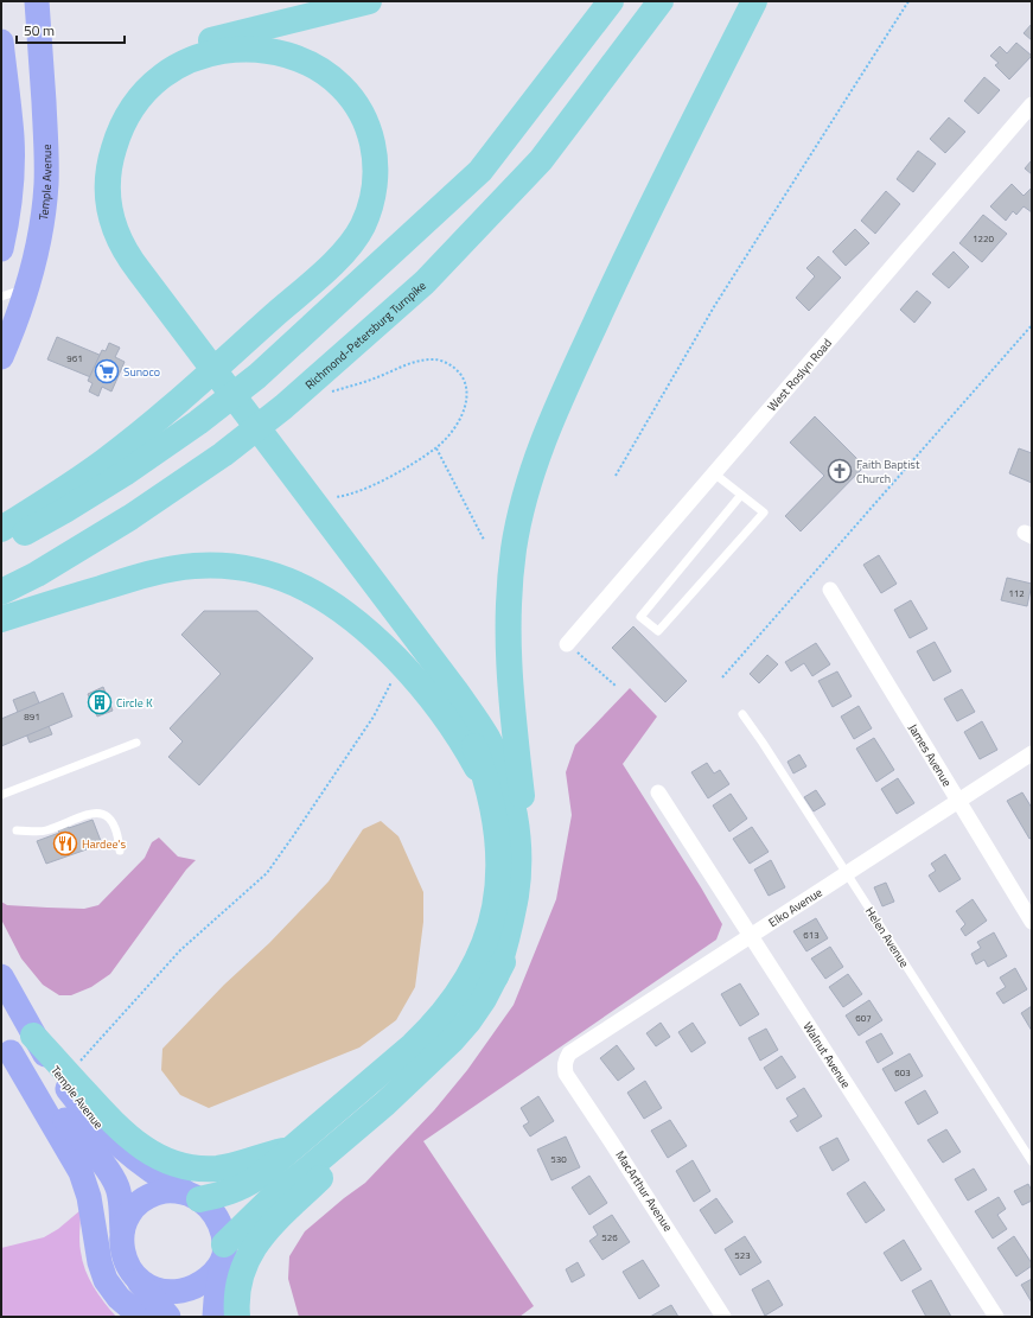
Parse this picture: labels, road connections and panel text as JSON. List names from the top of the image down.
{
  "streets": {
    "highway": ["Richmond-Petersburg Turnpike"],
    "main road": ["Temple Avenue"],
    "street": [
      "West Roslyn Road",
      "James Avenue",
      "Elko Avenue",
      "Walnut Avenue",
      "MacArthur Avenue"
    ],
    "lane": ["Helen Avenue"]
  },
  "crossings": [
    ["James Avenue", "Elko Avenue"],
    ["Elko Avenue", "Helen Avenue"],
    ["Elko Avenue", "Walnut Avenue"],
    ["Elko Avenue", "MacArthur Avenue"]
  ],
  "places": {
    "supermarket": ["Sunoco"],
    "church": ["Faith Baptist Church"],
    "building": ["Circle K"],
    "restaurant": ["Hardee's"]
  },
  "house_numbers": [
    "1220",
    "961",
    "112",
    "891",
    "613",
    "607",
    "603",
    "530",
    "526",
    "523"
  ],
  "scale_bar": "50 m"
}
